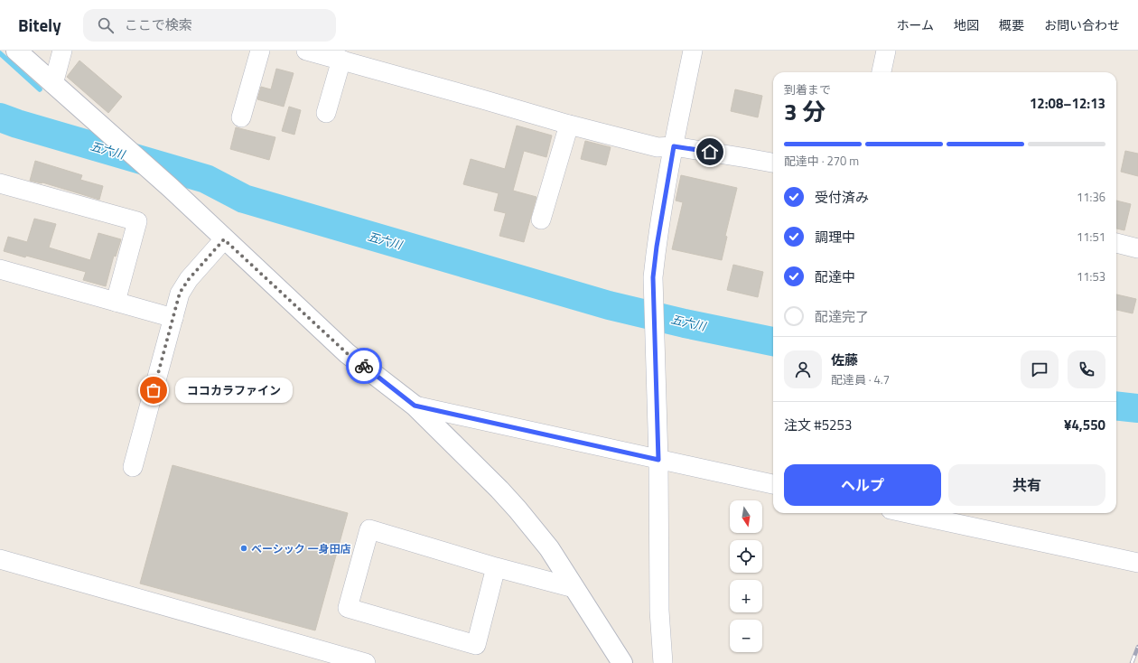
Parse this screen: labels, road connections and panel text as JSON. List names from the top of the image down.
{
  "water": ["五六川"],
  "places": ["ココカラファイン", "ベーシック 一身田店"],
  "north": "bottom",
  "page": {
    "header": "Bitely",
    "search": "ここで検索",
    "nav": [
      "ホーム",
      "地図",
      "概要",
      "お問い合わせ"
    ],
    "heading": ["3 分", "到着まで", "12:08–12:13"],
    "panel": [
      "佐藤",
      "配達員 · 4.7",
      "注文 #5253",
      "¥4,550"
    ],
    "bar": "配達中 · 270 m",
    "list": [
      ["受付済み", "11:36"],
      ["調理中", "11:51"],
      ["配達中", "11:53"],
      "配達完了"
    ],
    "bubble": "ココカラファイン",
    "buttons": ["ヘルプ", "共有"],
    "map_buttons": ["+", "−"]
  }
}
